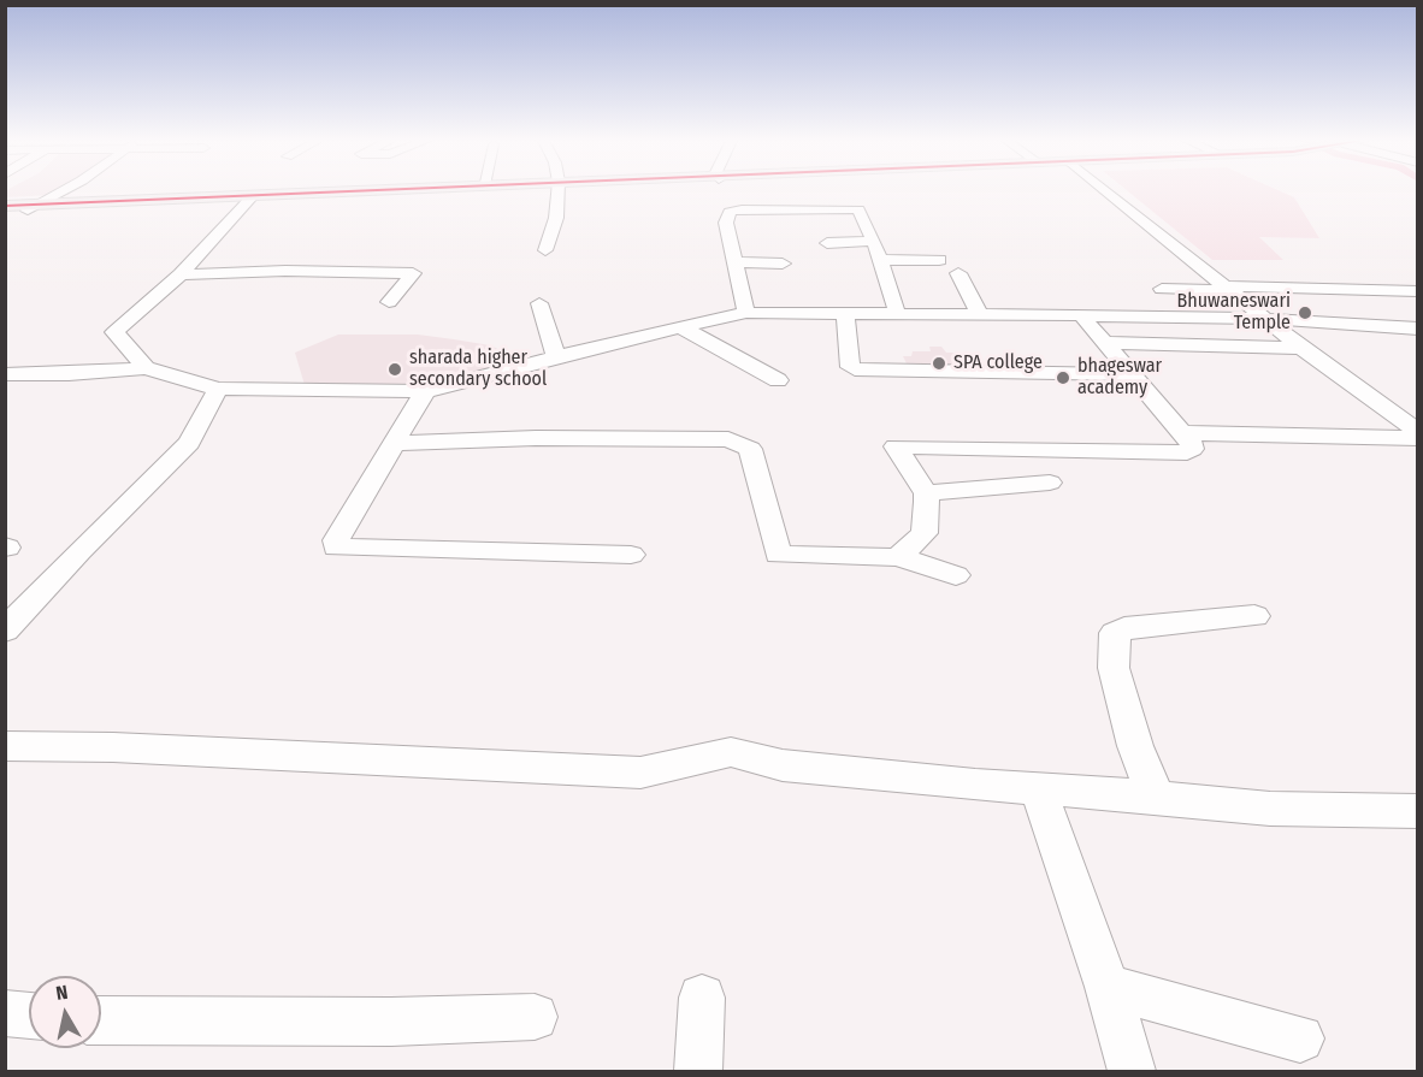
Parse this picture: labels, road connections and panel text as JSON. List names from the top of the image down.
{
  "places": [
    "Bhuwaneswari Temple",
    "SPA college",
    "sharada higher secondary school",
    "bhageswar academy"
  ],
  "north": "top"
}
